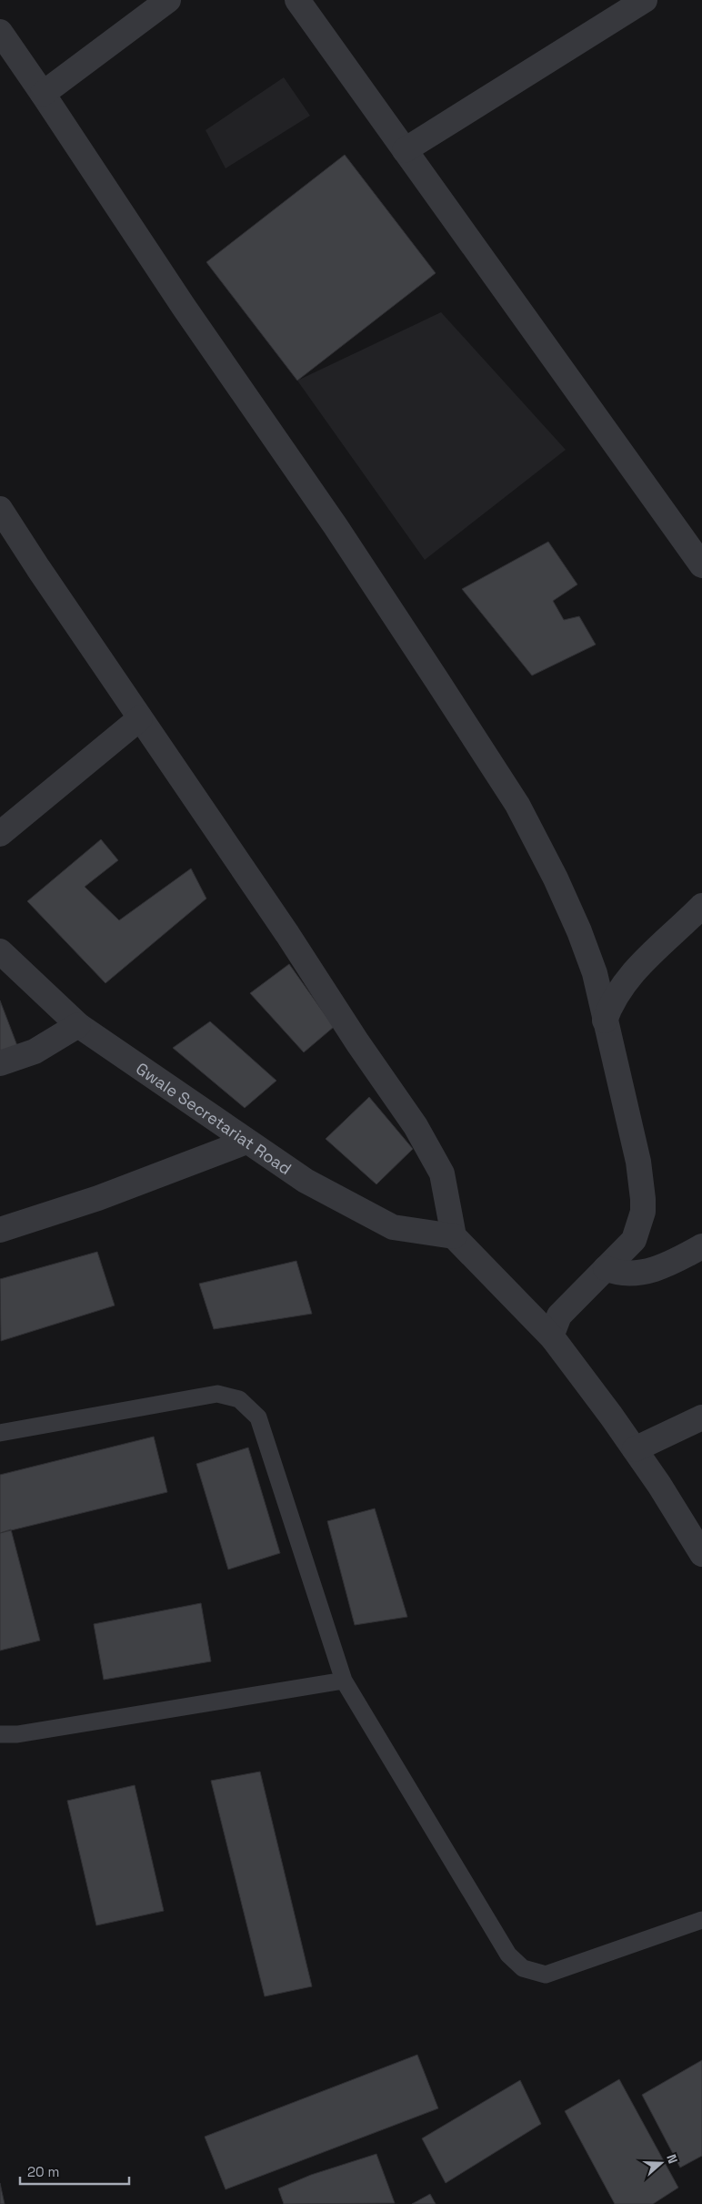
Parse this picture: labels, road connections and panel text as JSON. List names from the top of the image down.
{
  "streets": {
    "street": ["Gwale Secretariat Road"]
  },
  "scale_bar": "20 m",
  "north": "right"
}
